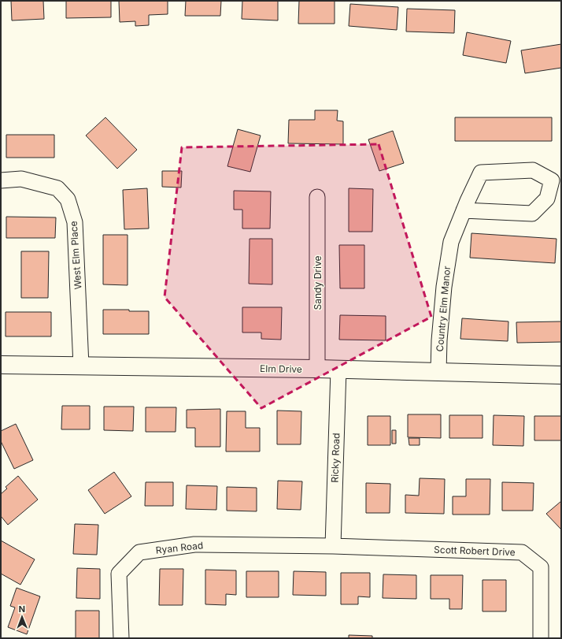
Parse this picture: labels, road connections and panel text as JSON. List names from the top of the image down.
{
  "streets": {
    "street": [
      "West Elm Place",
      "Sandy Drive",
      "Country Elm Manor",
      "Elm Drive",
      "Ricky Road",
      "Ryan Road",
      "Scott Robert Drive"
    ]
  },
  "crossings": [
    ["West Elm Place", "Elm Drive"],
    ["Sandy Drive", "Elm Drive"],
    ["Country Elm Manor", "Elm Drive"],
    ["Elm Drive", "Ricky Road"],
    ["Ricky Road", "Ryan Road"],
    ["Ricky Road", "Scott Robert Drive"],
    ["Ryan Road", "Scott Robert Drive"]
  ],
  "north": "top"
}
